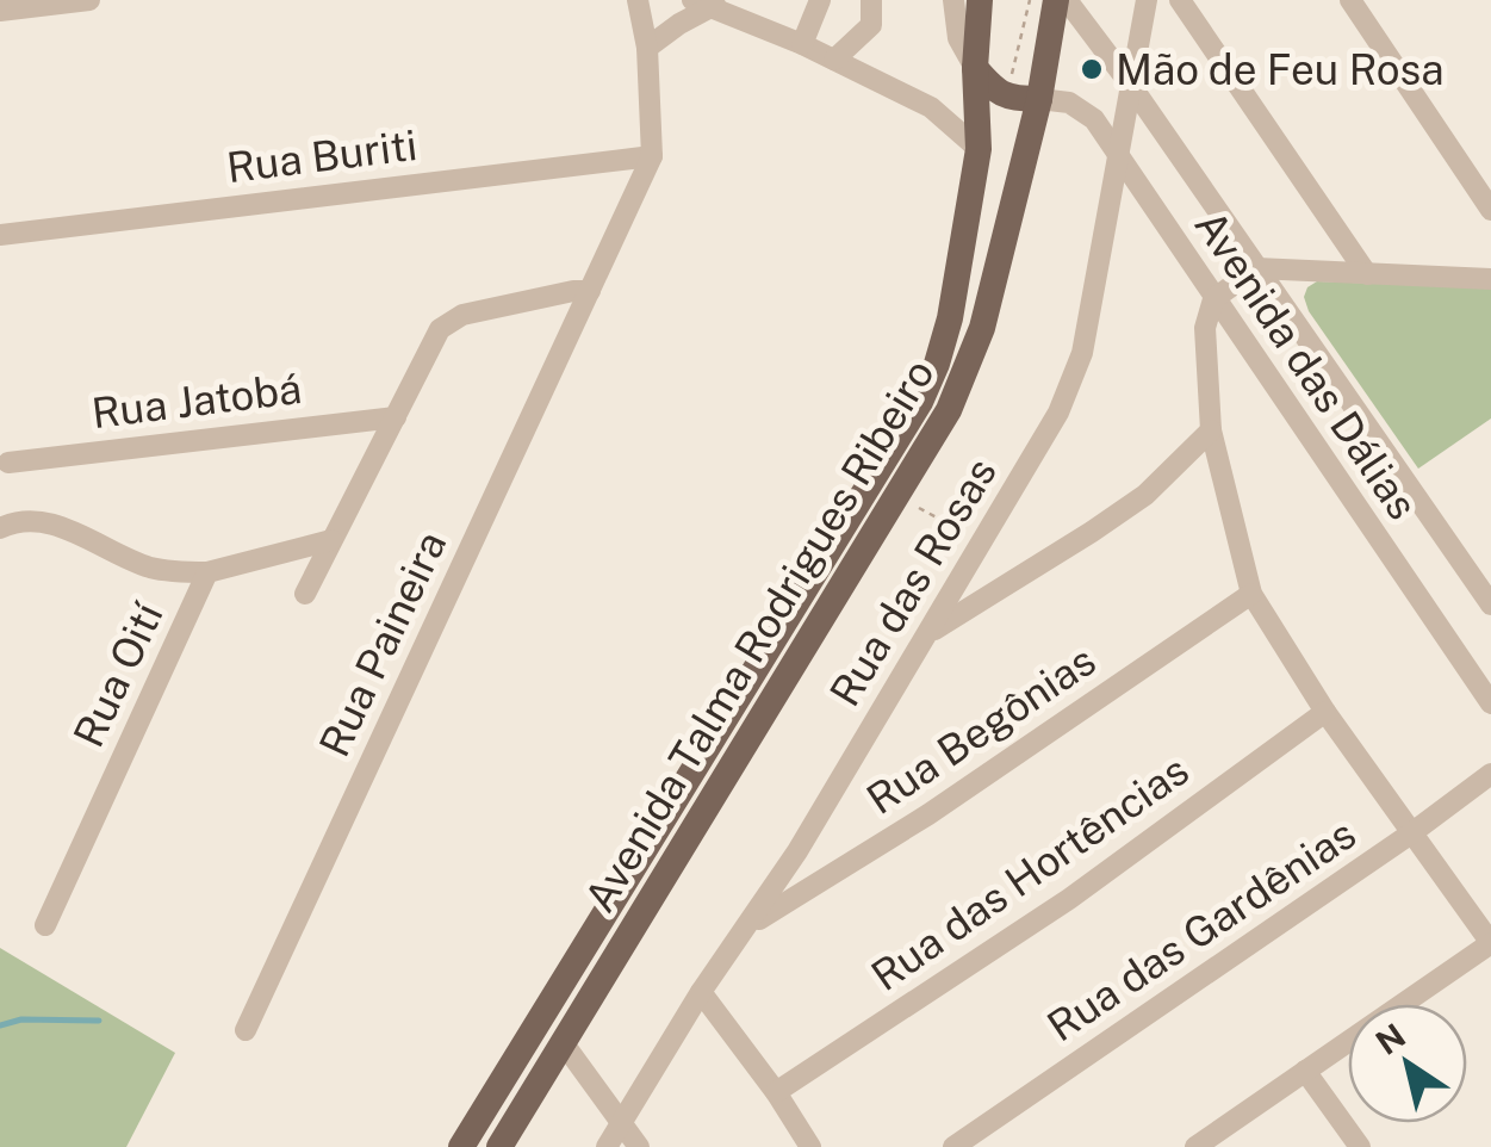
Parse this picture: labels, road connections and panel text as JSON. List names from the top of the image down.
{
  "streets": {
    "main road": ["Avenida Talma Rodrigues Ribeiro"],
    "street": [
      "Rua Buriti",
      "Avenida das Dálias",
      "Rua Jatobá",
      "Rua das Rosas",
      "Rua Paineira",
      "Rua Oití",
      "Rua Begônias",
      "Rua das Hortências",
      "Rua das Gardênias"
    ]
  },
  "crossings": [
    ["Rua Buriti", "Rua Paineira"],
    ["Avenida das Dálias", "Rua das Rosas"],
    ["Avenida das Dálias", "Avenida Talma Rodrigues Ribeiro"],
    ["Rua das Rosas", "Rua Begônias"]
  ],
  "places": ["Mão de Feu Rosa"],
  "north": "top left"
}
